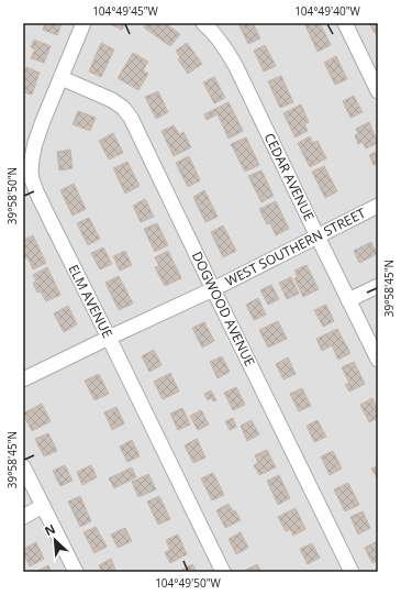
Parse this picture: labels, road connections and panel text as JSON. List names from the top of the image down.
{
  "streets": {
    "street": [
      "CEDAR AVENUE",
      "WEST SOUTHERN STREET",
      "ELM AVENUE",
      "DOGWOOD AVENUE"
    ]
  },
  "crossings": [
    ["CEDAR AVENUE", "WEST SOUTHERN STREET"],
    ["WEST SOUTHERN STREET", "ELM AVENUE"],
    ["WEST SOUTHERN STREET", "DOGWOOD AVENUE"],
    ["ELM AVENUE", "DOGWOOD AVENUE"]
  ],
  "north": "top left",
  "coordinates": [
    "104°49'45\"W",
    "104°49'40\"W",
    "39°58'50\"N",
    "39°58'45\"N",
    "104°49'50\"W"
  ]
}
